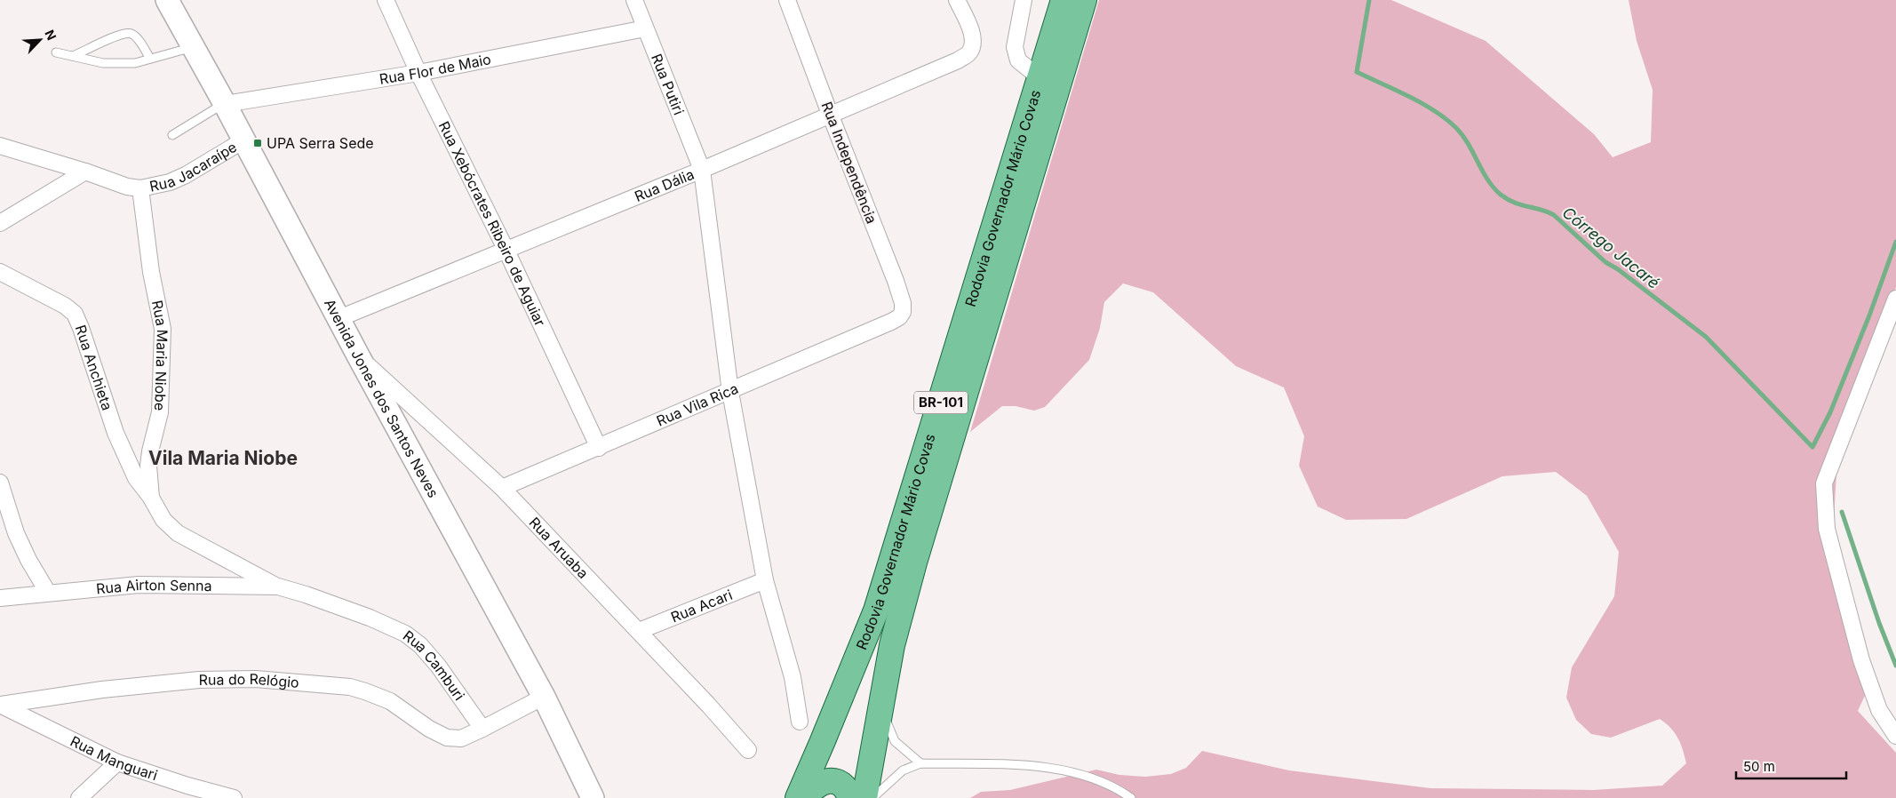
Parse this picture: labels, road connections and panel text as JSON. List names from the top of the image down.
{
  "streets": {
    "main road": ["Rodovia Governador Mário Covas", "BR-101"],
    "street": [
      "Rua Flor de Maio",
      "Rua Putiri",
      "Rua Independência",
      "Rua Jacaraípe",
      "Rua Dália",
      "Rua Xebócrates Ribeiro de Aguiar",
      "Rua Maria Niobe",
      "Rua Anchieta",
      "Avenida Jones dos Santos Neves",
      "Rua Vila Rica",
      "Rua Aruaba",
      "Rua Airton Senna",
      "Rua Acari",
      "Rua Camburi",
      "Rua do Relógio",
      "Rua Manguari"
    ]
  },
  "crossings": [
    ["Rua Flor de Maio", "Rua Putiri"],
    ["Rua Flor de Maio", "Rua Xebócrates Ribeiro de Aguiar"],
    ["Rua Flor de Maio", "Avenida Jones dos Santos Neves"],
    ["Rua Putiri", "Rua Dália"],
    ["Rua Putiri", "Rua Vila Rica"],
    ["Rua Putiri", "Rua Acari"],
    ["Rua Independência", "Rua Dália"],
    ["Rua Independência", "Rua Vila Rica"],
    ["Rua Jacaraípe", "Rua Maria Niobe"],
    ["Rua Jacaraípe", "Avenida Jones dos Santos Neves"],
    ["Rua Dália", "Rua Xebócrates Ribeiro de Aguiar"],
    ["Rua Dália", "Avenida Jones dos Santos Neves"],
    ["Rua Xebócrates Ribeiro de Aguiar", "Rua Vila Rica"],
    ["Rua Maria Niobe", "Rua Anchieta"],
    ["Rua Maria Niobe", "Rua Airton Senna"],
    ["Avenida Jones dos Santos Neves", "Rua Aruaba"],
    ["Rua Vila Rica", "Rua Aruaba"],
    ["Rua Aruaba", "Rua Acari"],
    ["Rua Airton Senna", "Rua Camburi"],
    ["Rua Camburi", "Rua do Relógio"],
    ["Rua do Relógio", "Rua Manguari"]
  ],
  "districts": ["Vila Maria Niobe"],
  "water": ["Córrego Jacaré"],
  "places": {
    "transit": ["UPA Serra Sede"]
  },
  "scale_bar": "50 m",
  "north": "top right"
}
